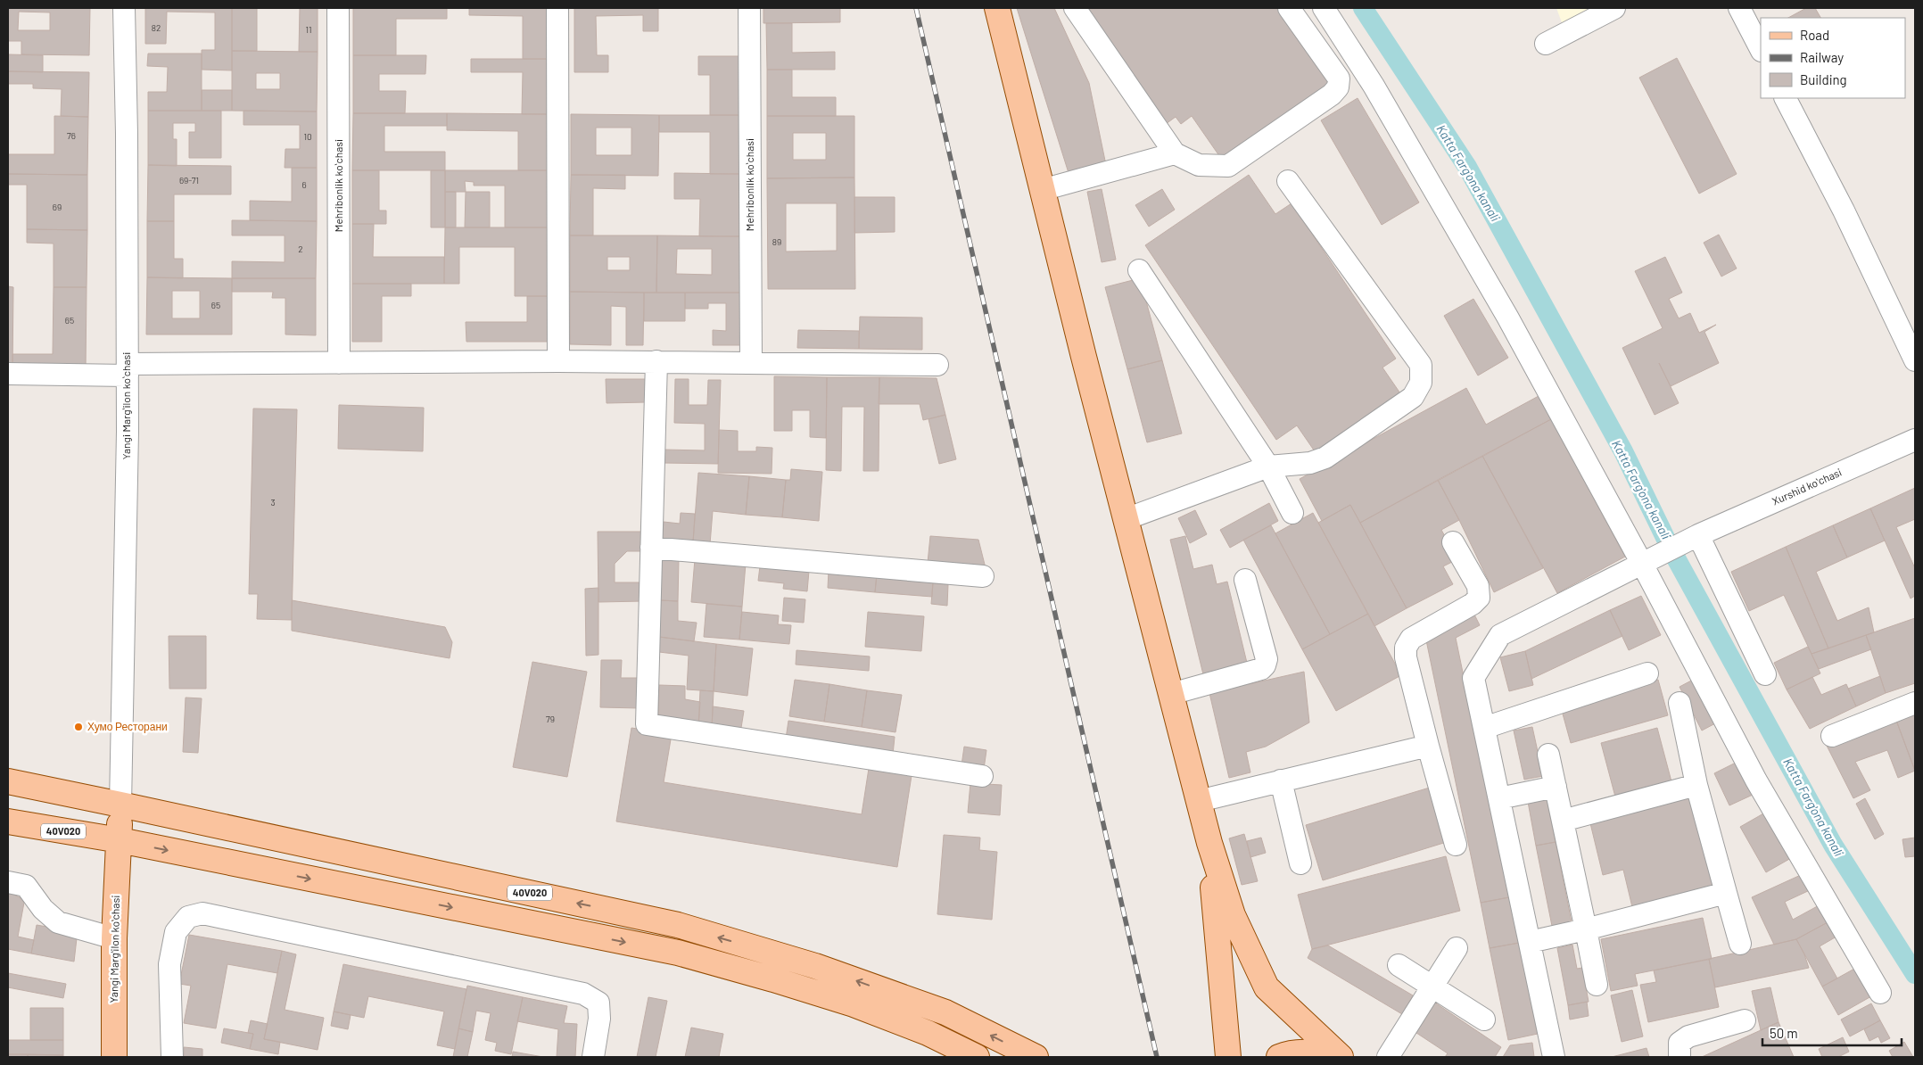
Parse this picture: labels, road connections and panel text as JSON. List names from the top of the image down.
{
  "streets": {
    "main road": ["Yangi Margʻilon koʻchasi", "40V020"],
    "street": ["Mehribonlik koʻchasi", "Xurshid koʻchasi"]
  },
  "crossings": [
    ["Yangi Margʻilon koʻchasi", "40V020"]
  ],
  "water": ["Katta Farg'ona kanali"],
  "places": ["Хумо Ресторани"],
  "house_numbers": [
    "82",
    "11",
    "76",
    "10",
    "69-71",
    "6",
    "69",
    "89",
    "2",
    "65",
    "65",
    "3",
    "79"
  ],
  "legend": ["Road", "Railway", "Building"],
  "scale_bar": "50 m"
}
